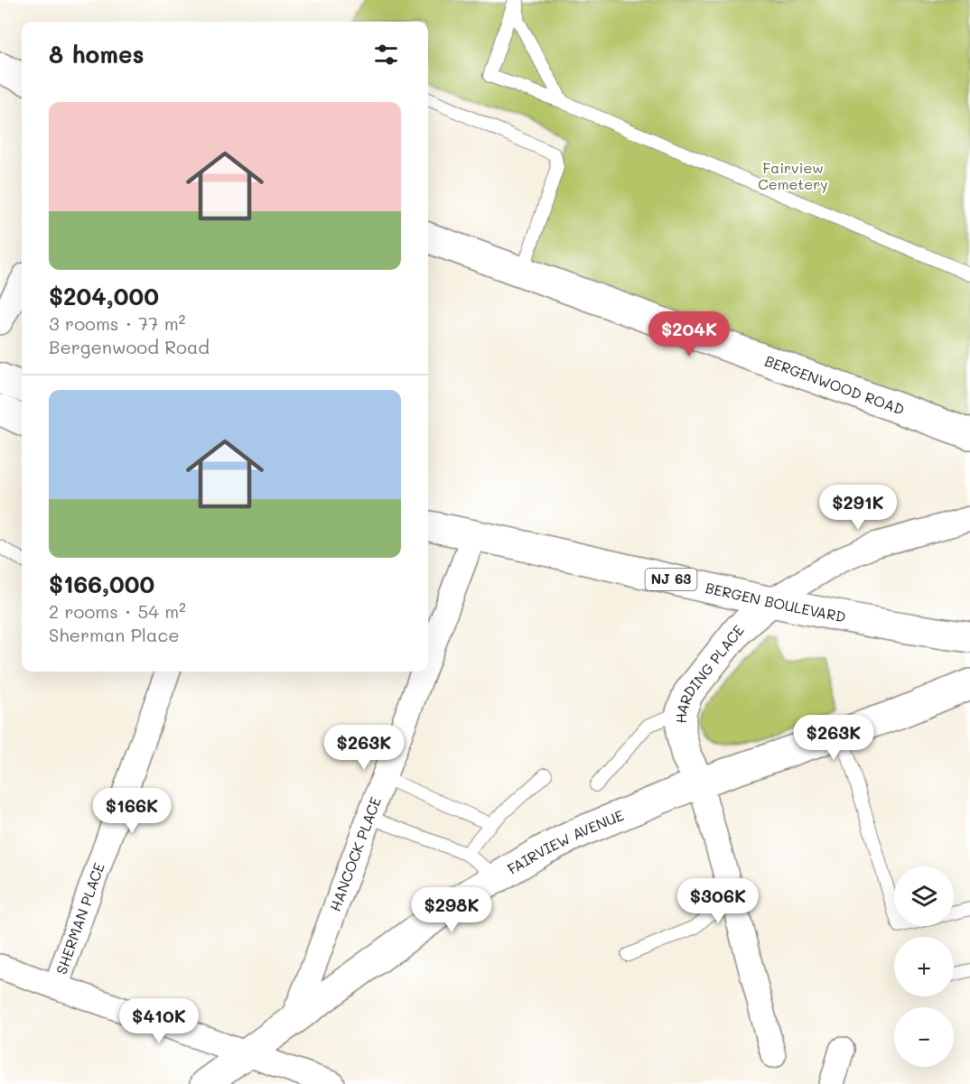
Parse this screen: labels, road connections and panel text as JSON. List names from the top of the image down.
{
  "streets": {
    "main road": [
      "BERGENWOOD ROAD",
      "NJ 63",
      "BERGEN BOULEVARD",
      "HARDING PLACE",
      "FAIRVIEW AVENUE"
    ],
    "street": ["HANCOCK PLACE", "SHERMAN PLACE"]
  },
  "crossings": [
    ["BERGEN BOULEVARD", "HARDING PLACE"],
    ["BERGEN BOULEVARD", "HANCOCK PLACE"],
    ["HARDING PLACE", "FAIRVIEW AVENUE"],
    ["FAIRVIEW AVENUE", "HANCOCK PLACE"]
  ],
  "parks": ["Fairview Cemetery"],
  "page": {
    "heading": "8 homes",
    "list": [
      {
        "name": "$204,000",
        "note": "3 rooms · 77 m² · Bergenwood Road"
      },
      {
        "name": "$166,000",
        "note": "2 rooms · 54 m² · Sherman Place"
      }
    ],
    "price": [
      "$204K",
      "$291K",
      "$263K",
      "$263K",
      "$166K",
      "$306K",
      "$298K",
      "$410K"
    ],
    "map_buttons": ["+", "−"]
  }
}
